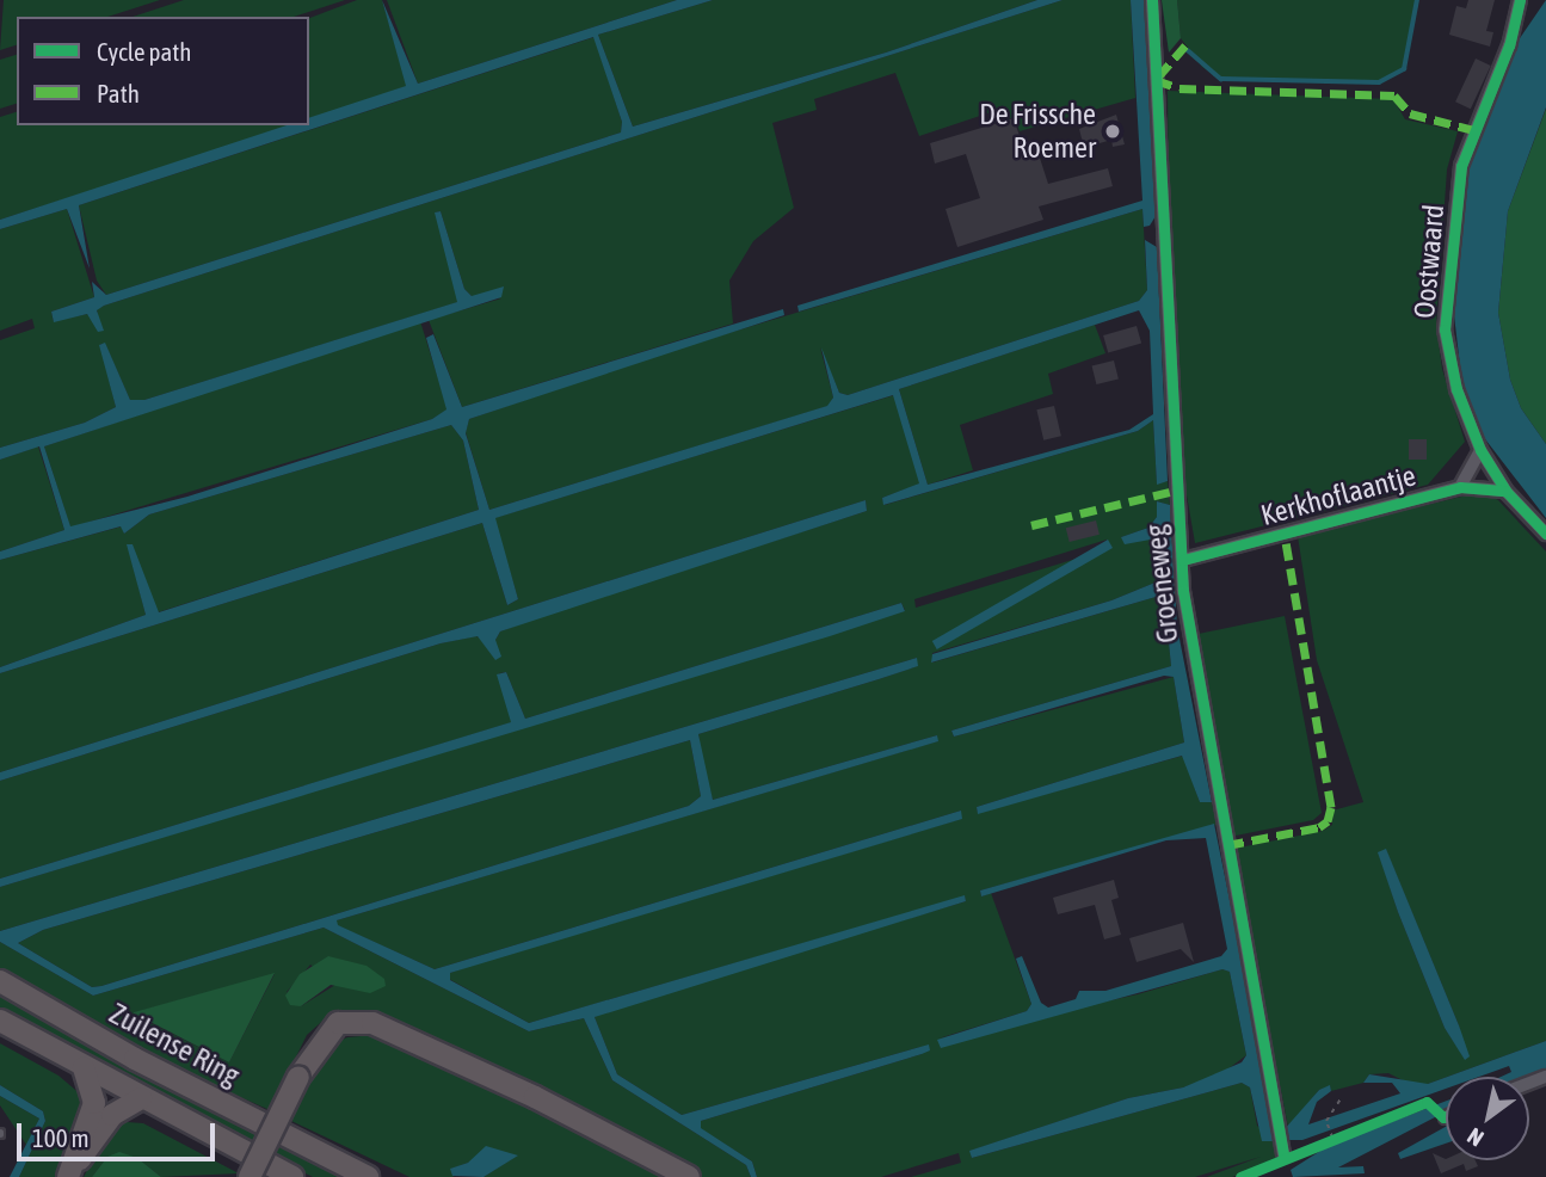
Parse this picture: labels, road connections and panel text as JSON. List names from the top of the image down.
{
  "streets": {
    "main road": ["Zuilense Ring"],
    "street": ["Oostwaard", "Kerkhoflaantje", "Groeneweg"]
  },
  "crossings": [
    ["Oostwaard", "Kerkhoflaantje"],
    ["Kerkhoflaantje", "Groeneweg"]
  ],
  "places": ["De Frissche Roemer"],
  "legend": ["Cycle path", "Path"],
  "scale_bar": "100 m",
  "north": "bottom left"
}
